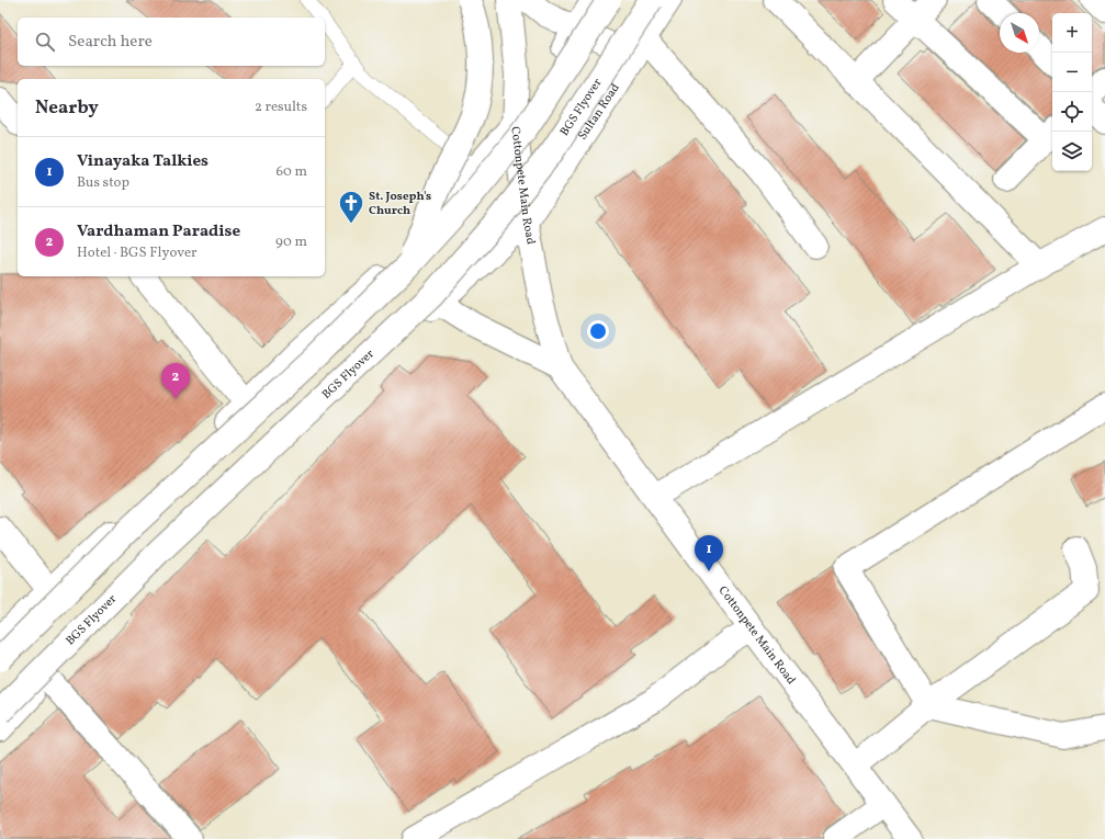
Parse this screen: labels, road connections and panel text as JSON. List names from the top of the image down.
{
  "streets": {
    "main road": ["BGS Flyover", "Sultan Road", "Cottonpete Main Road"]
  },
  "crossings": [
    ["Sultan Road", "Cottonpete Main Road"]
  ],
  "places": {
    "church": ["St. Joseph's Church"]
  },
  "north": "bottom right",
  "page": {
    "map_buttons": ["+", "−"],
    "search": "Search here",
    "heading": ["Nearby", "2 results"],
    "list": [
      {
        "mark": "1",
        "name": "Vinayaka Talkies",
        "note": "Bus stop",
        "value": "60 m"
      },
      {
        "mark": "2",
        "name": "Vardhaman Paradise",
        "note": "Hotel · BGS Flyover",
        "value": "90 m"
      }
    ],
    "pins": ["2", "1"]
  }
}
